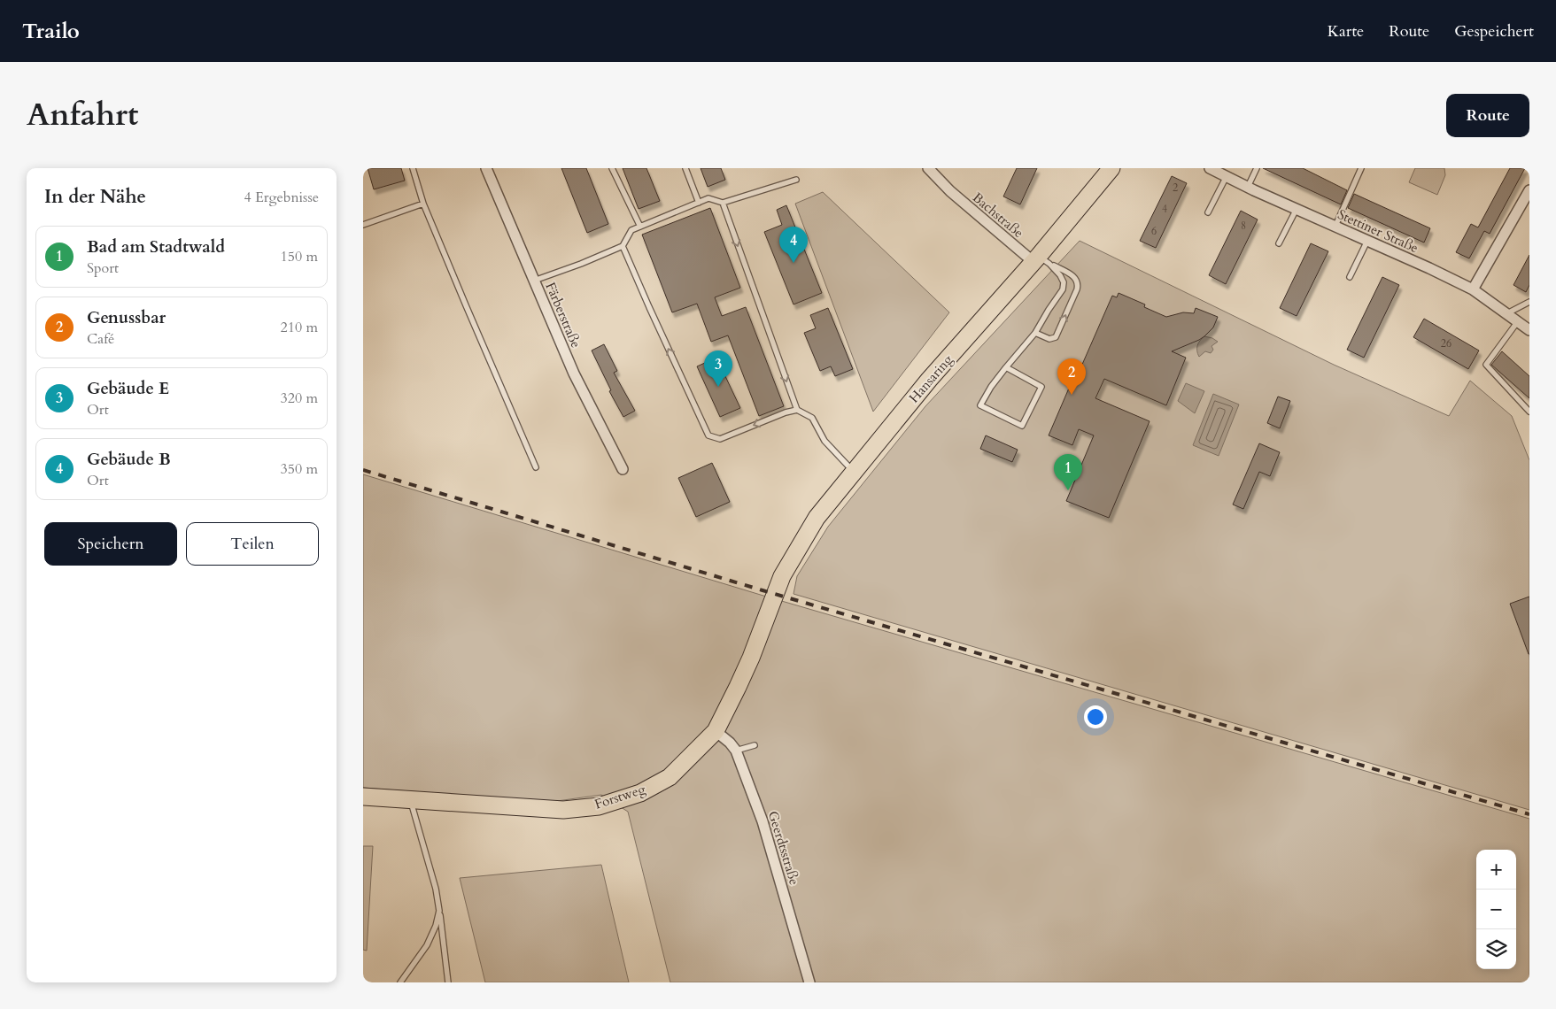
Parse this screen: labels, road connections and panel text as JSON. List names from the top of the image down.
{
  "streets": {
    "main road": ["Hansaring", "Forstweg"],
    "street": [
      "Bachstraße",
      "Stettiner Straße",
      "Färberstraße",
      "Geerdtsstraße"
    ]
  },
  "crossings": [
    ["Bachstraße", "Hansaring"],
    ["Hansaring", "Forstweg"],
    ["Forstweg", "Geerdtsstraße"]
  ],
  "house_numbers": [
    "2",
    "4",
    "8",
    "6",
    "26"
  ],
  "page": {
    "header": "Trailo",
    "nav": ["Karte", "Route", "Gespeichert"],
    "title": "Anfahrt",
    "buttons": [
      "Route",
      ["Speichern", "Teilen"]
    ],
    "heading": ["In der Nähe", "4 Ergebnisse"],
    "list": [
      {
        "mark": "1",
        "name": "Bad am Stadtwald",
        "note": "Sport",
        "value": "150 m"
      },
      {
        "mark": "2",
        "name": "Genussbar",
        "note": "Café",
        "value": "210 m"
      },
      {
        "mark": "3",
        "name": "Gebäude E",
        "note": "Ort",
        "value": "320 m"
      },
      {
        "mark": "4",
        "name": "Gebäude B",
        "note": "Ort",
        "value": "350 m"
      }
    ],
    "pins": [
      "4",
      "3",
      "2",
      "1"
    ],
    "map_buttons": ["+", "−"]
  }
}
